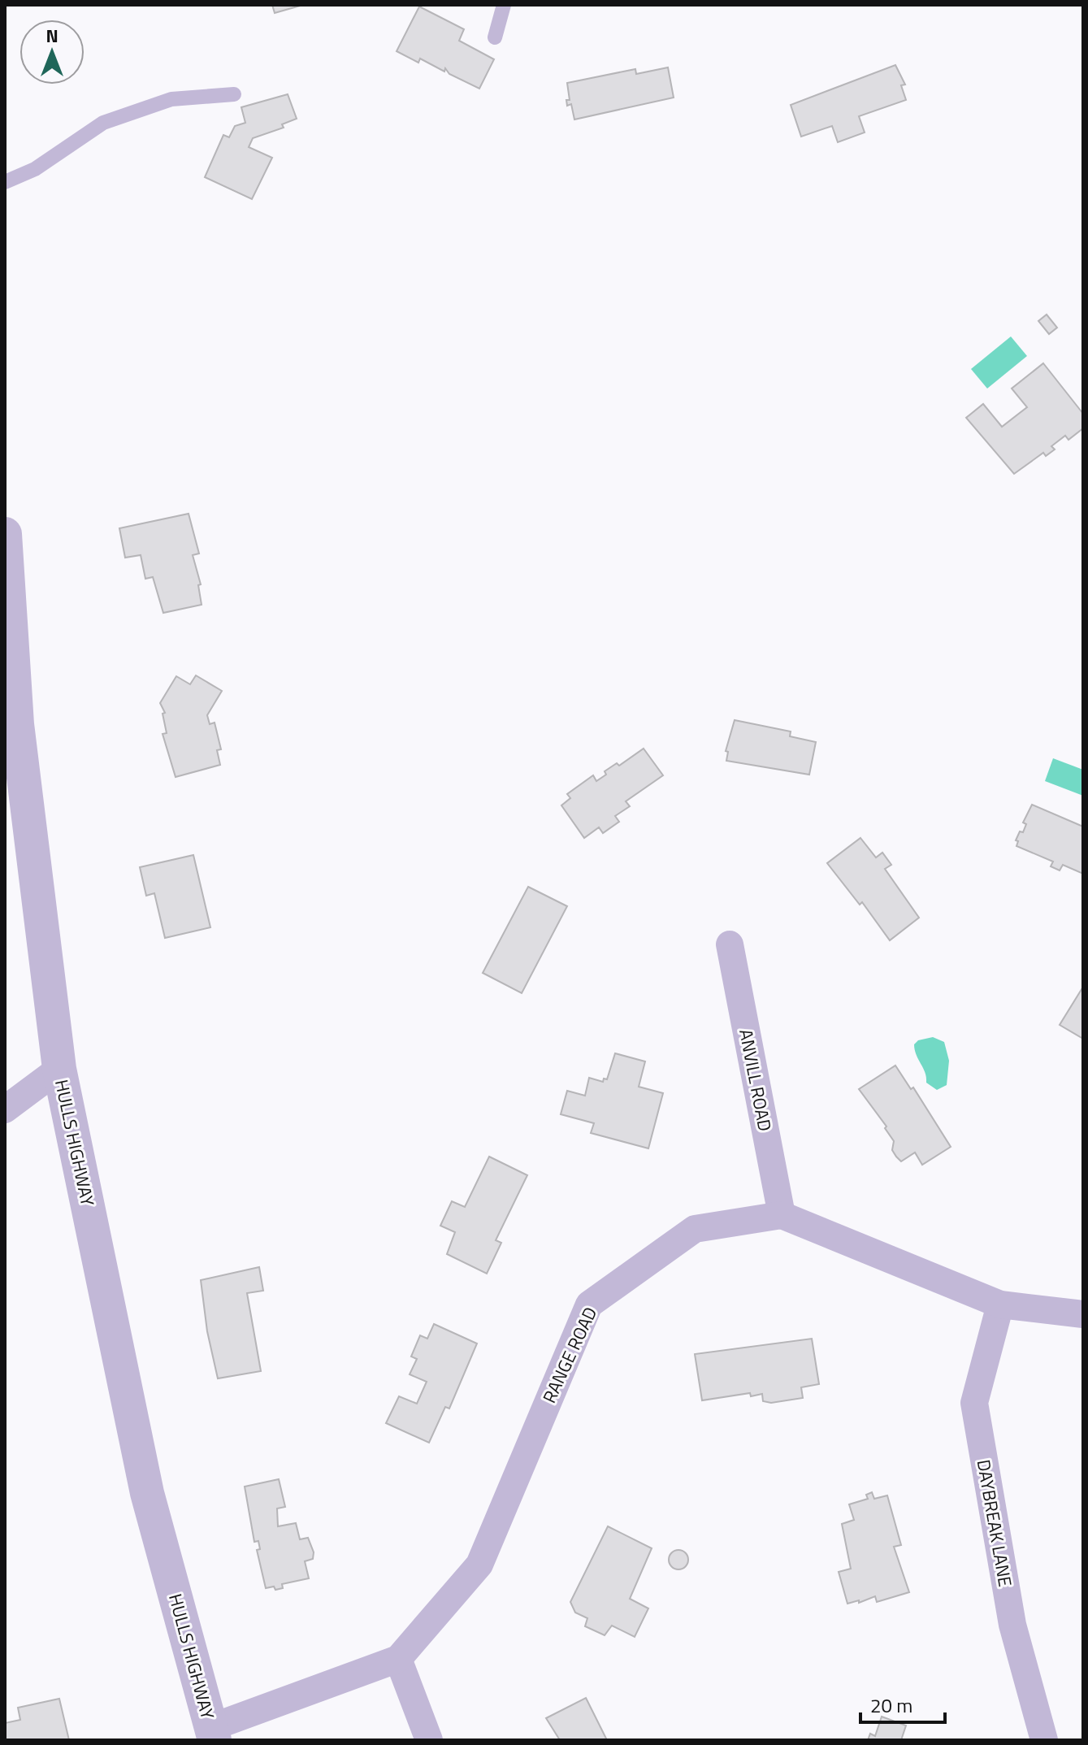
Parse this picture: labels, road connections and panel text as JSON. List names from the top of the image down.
{
  "streets": {
    "street": [
      "ANVILL ROAD",
      "HULLS HIGHWAY",
      "RANGE ROAD",
      "DAYBREAK LANE"
    ]
  },
  "crossings": [
    ["ANVILL ROAD", "RANGE ROAD"],
    ["HULLS HIGHWAY", "RANGE ROAD"]
  ],
  "scale_bar": "20 m",
  "north": "top"
}
